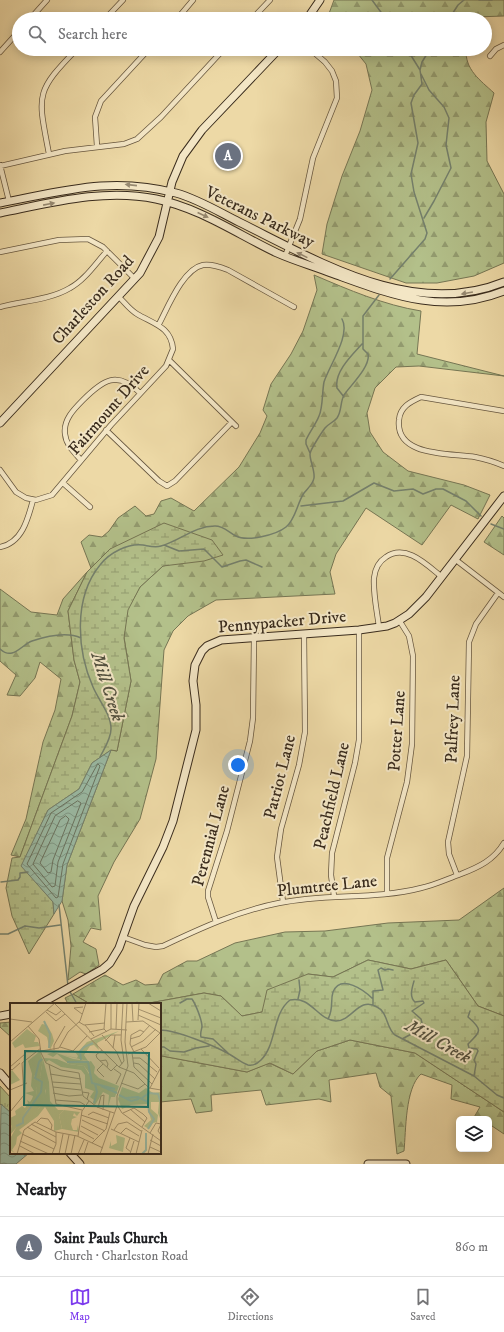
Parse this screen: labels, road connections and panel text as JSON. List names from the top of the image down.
{
  "streets": {
    "street": [
      "Veterans Parkway",
      "Charleston Road",
      "Fairmount Drive",
      "Pennypacker Drive",
      "Palfrey Lane",
      "Potter Lane",
      "Patriot Lane",
      "Peachfield Lane",
      "Perennial Lane",
      "Plumtree Lane"
    ]
  },
  "crossings": [
    ["Veterans Parkway", "Charleston Road"],
    ["Charleston Road", "Fairmount Drive"],
    ["Pennypacker Drive", "Potter Lane"],
    ["Pennypacker Drive", "Patriot Lane"],
    ["Pennypacker Drive", "Peachfield Lane"],
    ["Pennypacker Drive", "Perennial Lane"],
    ["Pennypacker Drive", "Plumtree Lane"],
    ["Palfrey Lane", "Plumtree Lane"],
    ["Potter Lane", "Plumtree Lane"],
    ["Patriot Lane", "Plumtree Lane"],
    ["Peachfield Lane", "Plumtree Lane"],
    ["Perennial Lane", "Plumtree Lane"]
  ],
  "water": ["Mill Creek"],
  "page": {
    "search": "Search here",
    "pins": "A",
    "heading": "Nearby",
    "list": [
      {
        "mark": "A",
        "name": "Saint Pauls Church",
        "note": "Church · Charleston Road",
        "value": "860 m"
      }
    ],
    "nav": ["Map", "Directions", "Saved"]
  }
}
